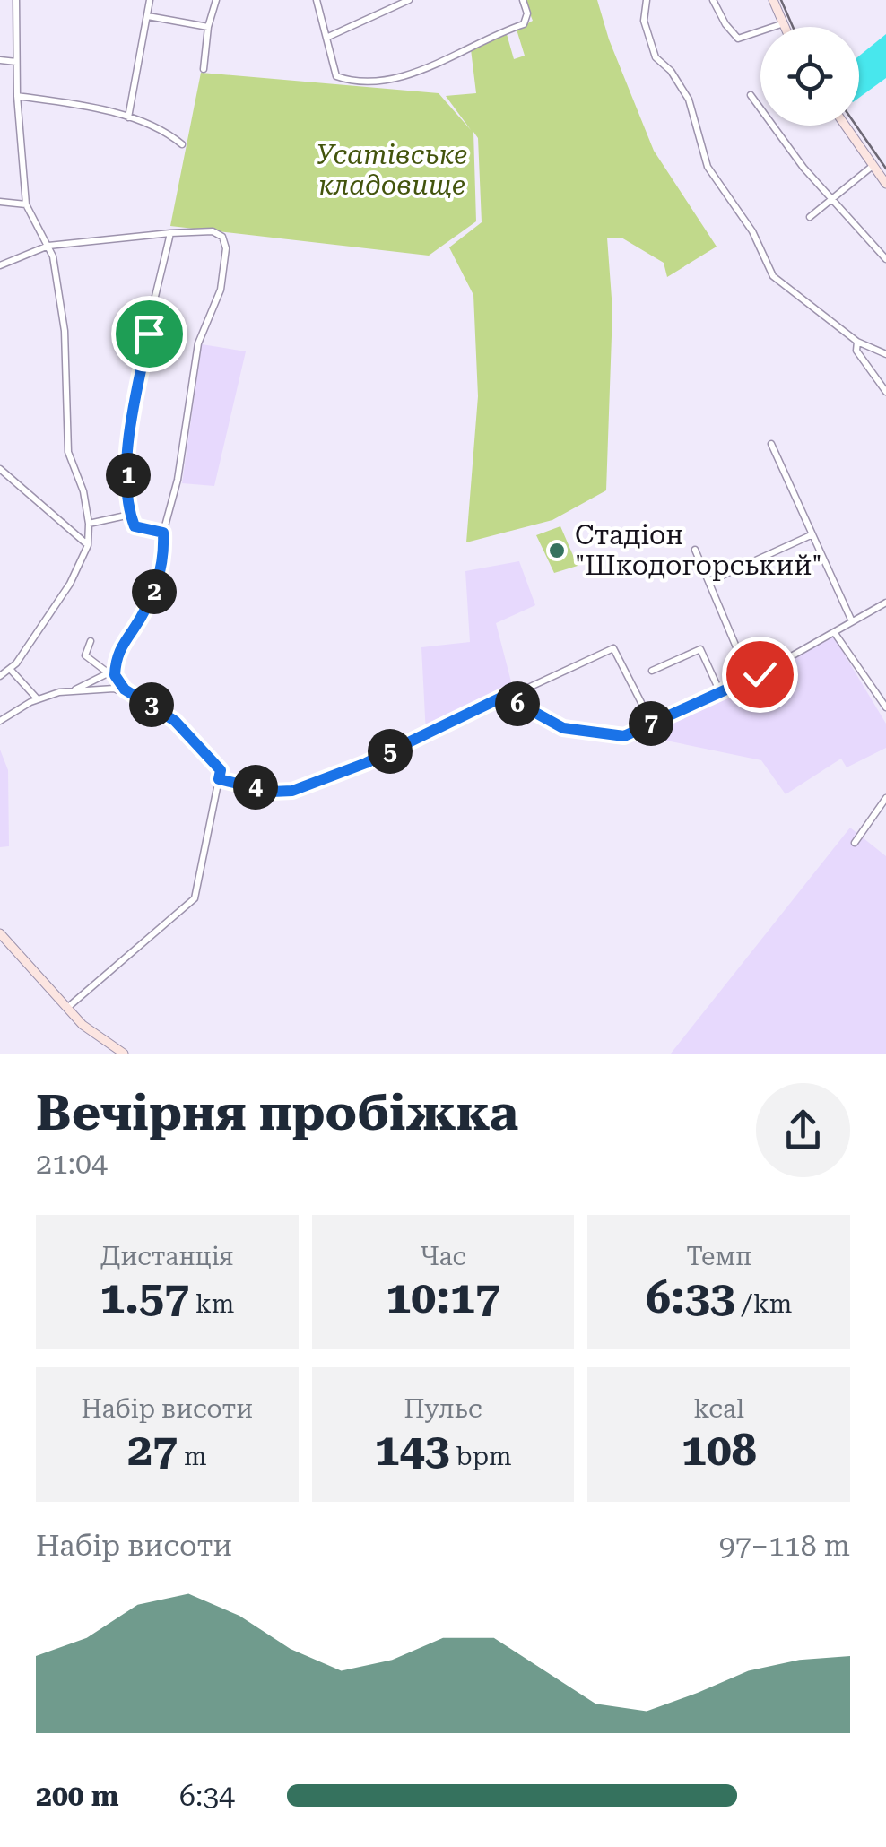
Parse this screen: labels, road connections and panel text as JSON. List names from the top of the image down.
{
  "parks": ["Усатівське кладовище"],
  "places": ["Стадіон \"Шкодогорський\""],
  "page": {
    "pins": [
      "1",
      "2",
      "6",
      "3",
      "7",
      "5",
      "4"
    ],
    "heading": ["Вечірня пробіжка", "21:04"],
    "stats": [
      ["Дистанція", "1.57 km"],
      ["Час", "10:17"],
      ["Темп", "6:33 /km"],
      ["Набір висоти", "27 m"],
      ["Пульс", "143 bpm"],
      ["kcal", "108"]
    ],
    "chart": ["Набір висоти", "97–118 m"],
    "list": [
      {
        "name": "200 m",
        "note": "6:34"
      }
    ]
  }
}
